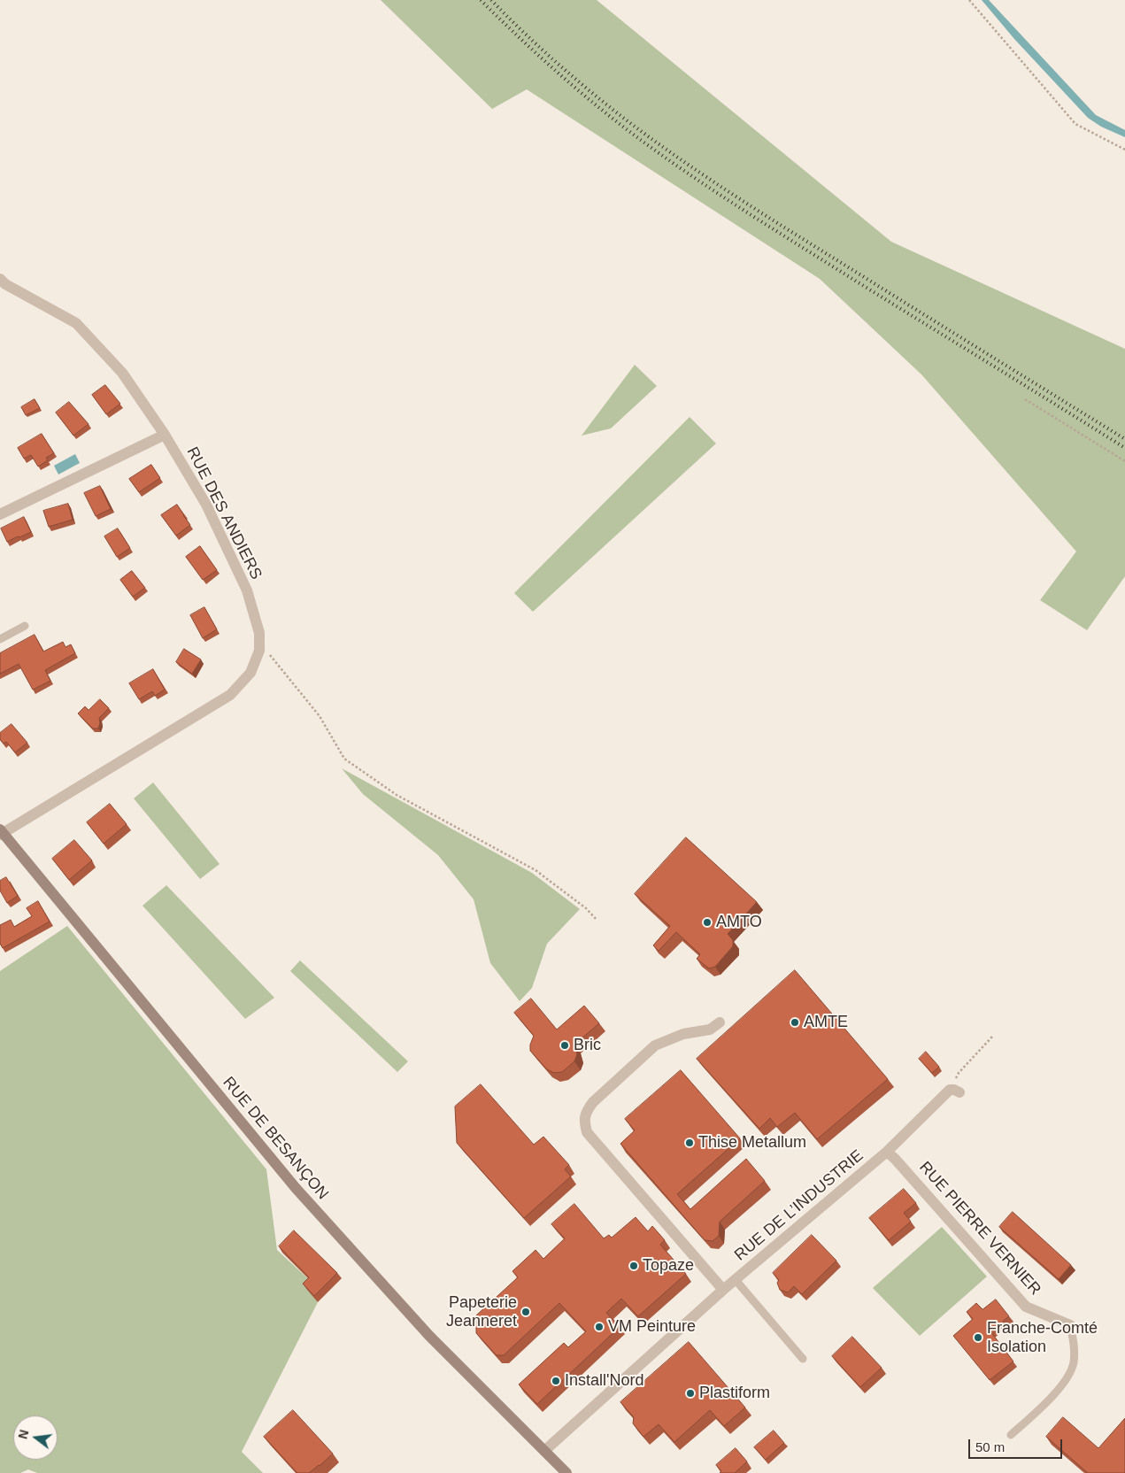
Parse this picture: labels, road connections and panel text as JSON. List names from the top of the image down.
{
  "streets": {
    "street": [
      "RUE DES ANDIERS",
      "RUE DE BESANÇON",
      "RUE DE L’INDUSTRIE",
      "RUE PIERRE VERNIER"
    ]
  },
  "crossings": [
    ["RUE DES ANDIERS", "RUE DE BESANÇON"],
    ["RUE DE BESANÇON", "RUE DE L’INDUSTRIE"],
    ["RUE DE L’INDUSTRIE", "RUE PIERRE VERNIER"]
  ],
  "places": [
    "AMTO",
    "AMTE",
    "Bric",
    "Thise Metallum",
    "Topaze",
    "Papeterie Jeanneret",
    "VM Peinture",
    "Franche-Comté Isolation",
    "Install'Nord",
    "Plastiform"
  ],
  "scale_bar": "50 m",
  "north": "left"
}
